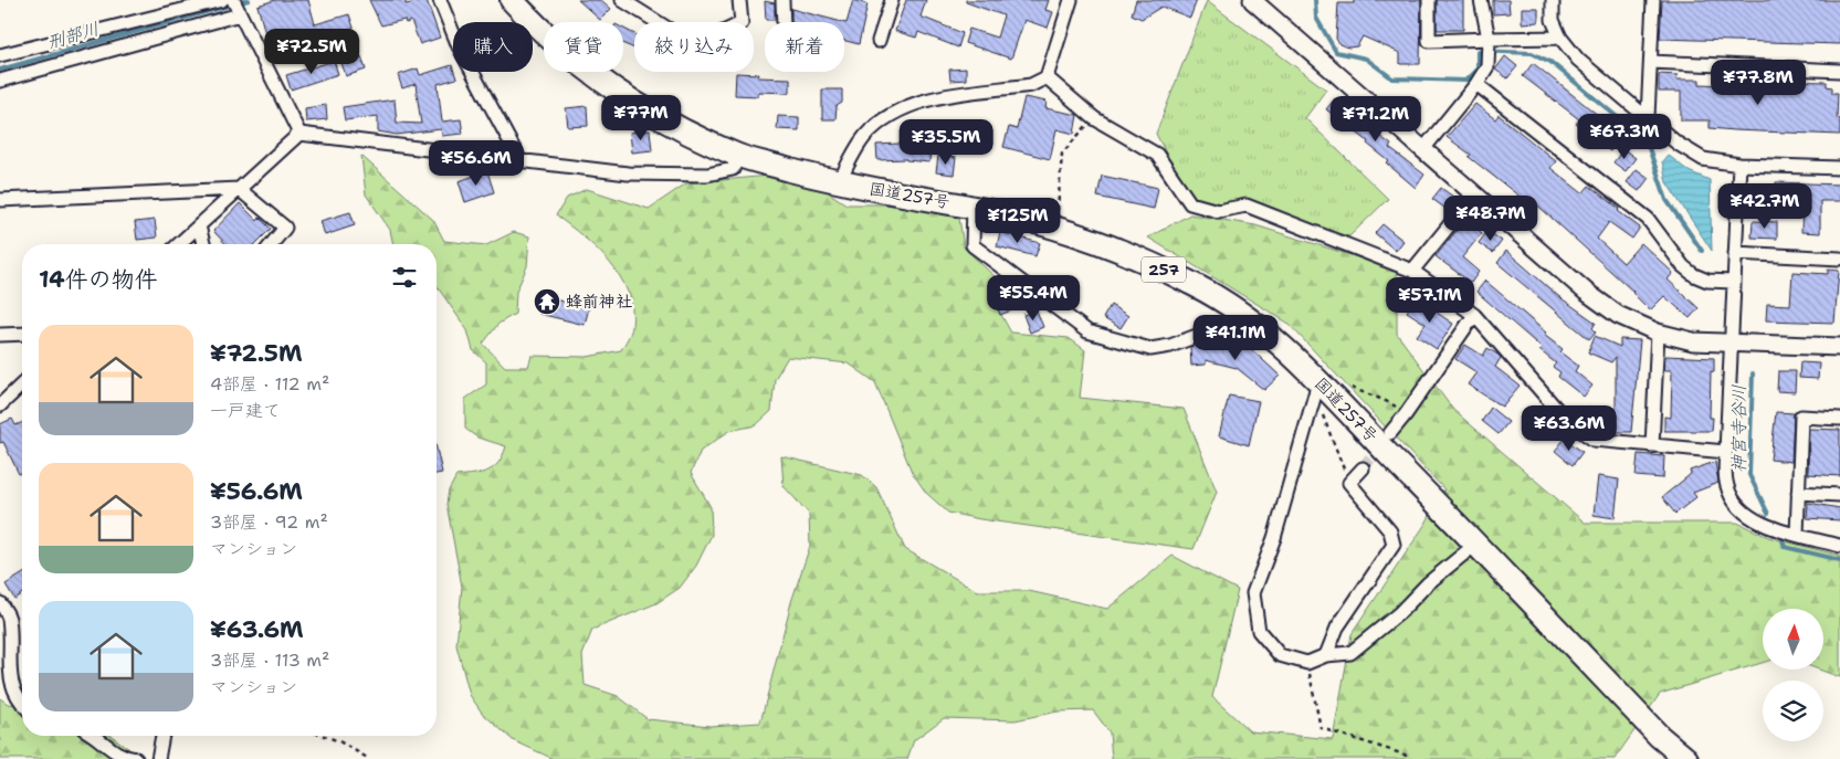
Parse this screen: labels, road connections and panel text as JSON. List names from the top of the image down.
{
  "streets": {
    "highway": ["国道257号", "257"]
  },
  "water": ["刑部川", "神宮寺谷川"],
  "places": {
    "temple": ["蜂前神社"]
  },
  "north": "top",
  "page": {
    "chip": [
      "購入",
      "賃貸",
      "絞り込み",
      "新着"
    ],
    "price": [
      "¥72.5M",
      "¥77.8M",
      "¥77M",
      "¥71.2M",
      "¥67.3M",
      "¥35.5M",
      "¥56.6M",
      "¥42.7M",
      "¥48.7M",
      "¥125M",
      "¥55.4M",
      "¥57.1M",
      "¥41.1M",
      "¥63.6M"
    ],
    "heading": "14件の物件",
    "list": [
      {
        "name": "¥72.5M",
        "note": "4部屋 · 112 m² · 一戸建て"
      },
      {
        "name": "¥56.6M",
        "note": "3部屋 · 92 m² · マンション"
      },
      {
        "name": "¥63.6M",
        "note": "3部屋 · 113 m² · マンション"
      }
    ]
  }
}
